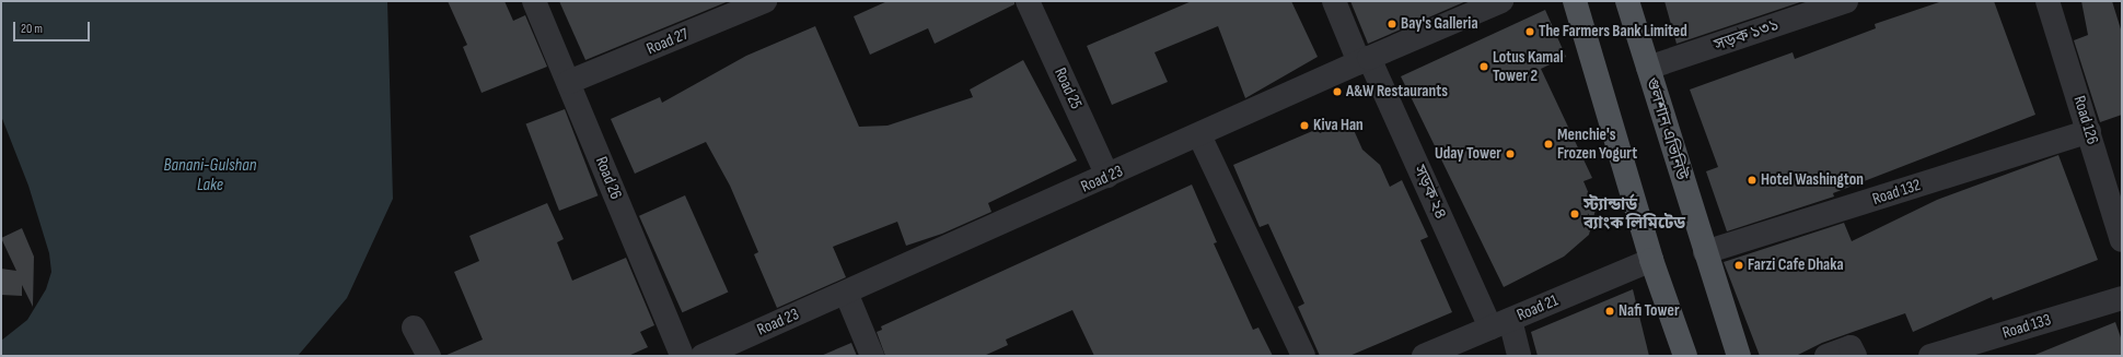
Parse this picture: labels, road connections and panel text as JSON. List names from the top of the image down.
{
  "streets": {
    "main road": ["গুলশান এভিনিউ"],
    "street": [
      "সড়ক ১৩১",
      "Road 27",
      "Road 25",
      "Road 126",
      "Road 26",
      "Road 23",
      "সড়ক ২৪",
      "Road 132",
      "Road 21",
      "Road 133"
    ]
  },
  "crossings": [
    ["সড়ক ১৩১", "গুলশান এভিনিউ"],
    ["Road 27", "Road 26"],
    ["Road 25", "Road 23"],
    ["Road 126", "Road 132"],
    ["গুলশান এভিনিউ", "Road 132"],
    ["Road 23", "সড়ক ২৪"],
    ["সড়ক ২৪", "Road 21"]
  ],
  "water": ["Banani-Gulshan Lake"],
  "places": [
    "Bay's Galleria",
    "The Farmers Bank Limited",
    "Lotus Kamal Tower 2",
    "A&W Restaurants",
    "Kiva Han",
    "Menchie's Frozen Yogurt",
    "Uday Tower",
    "Hotel Washington",
    "স্ট্যান্ডার্ড ব্যাংক লিমিটেড",
    "Farzi Cafe Dhaka",
    "Nafi Tower"
  ],
  "scale_bar": "20 m"
}
